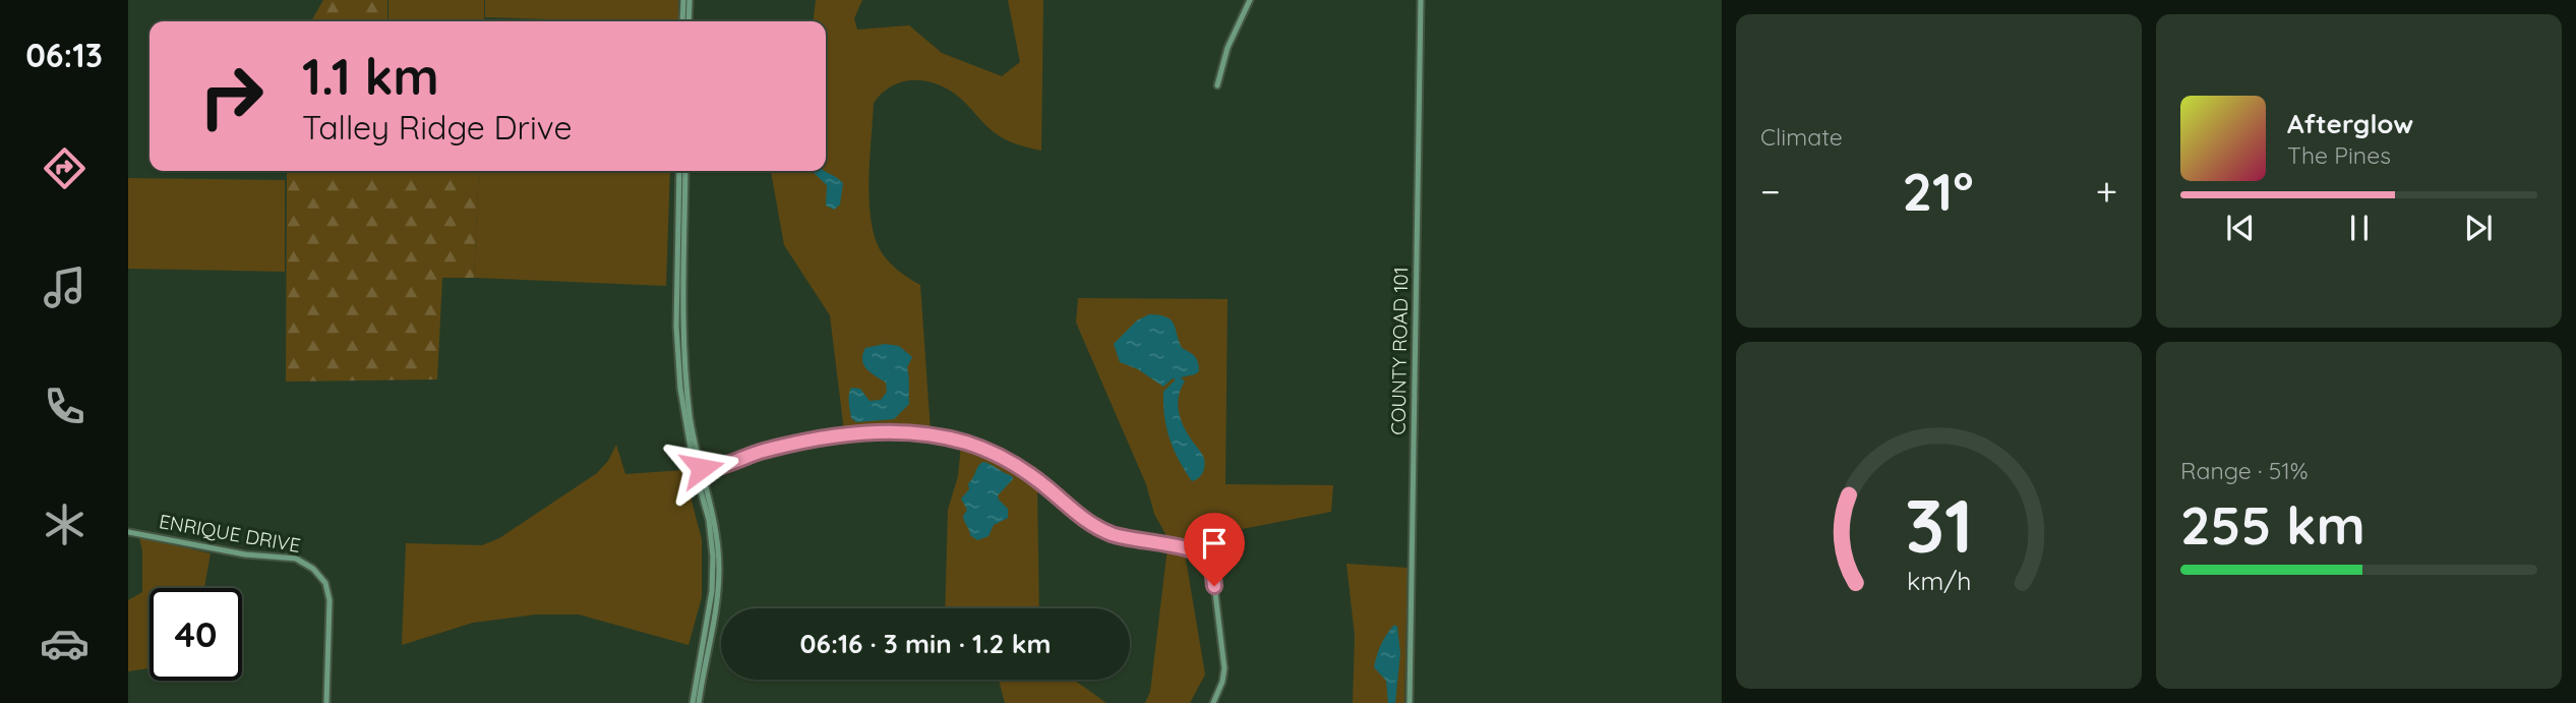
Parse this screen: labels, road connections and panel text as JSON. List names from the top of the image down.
{
  "streets": {
    "street": ["COUNTY ROAD 101", "ENRIQUE DRIVE"]
  },
  "page": {
    "tabs": "06:13",
    "tile": [
      "Climate",
      ["Range · 51%", "255 km"]
    ],
    "turn": ["1.1 km", "Talley Ridge Drive"],
    "song": ["Afterglow", "The Pines"],
    "heat": ["−", "21°", "+"],
    "limit": "40",
    "trip": "06:16 · 3 min · 1.2 km",
    "gauge": ["31", "km/h"]
  }
}
